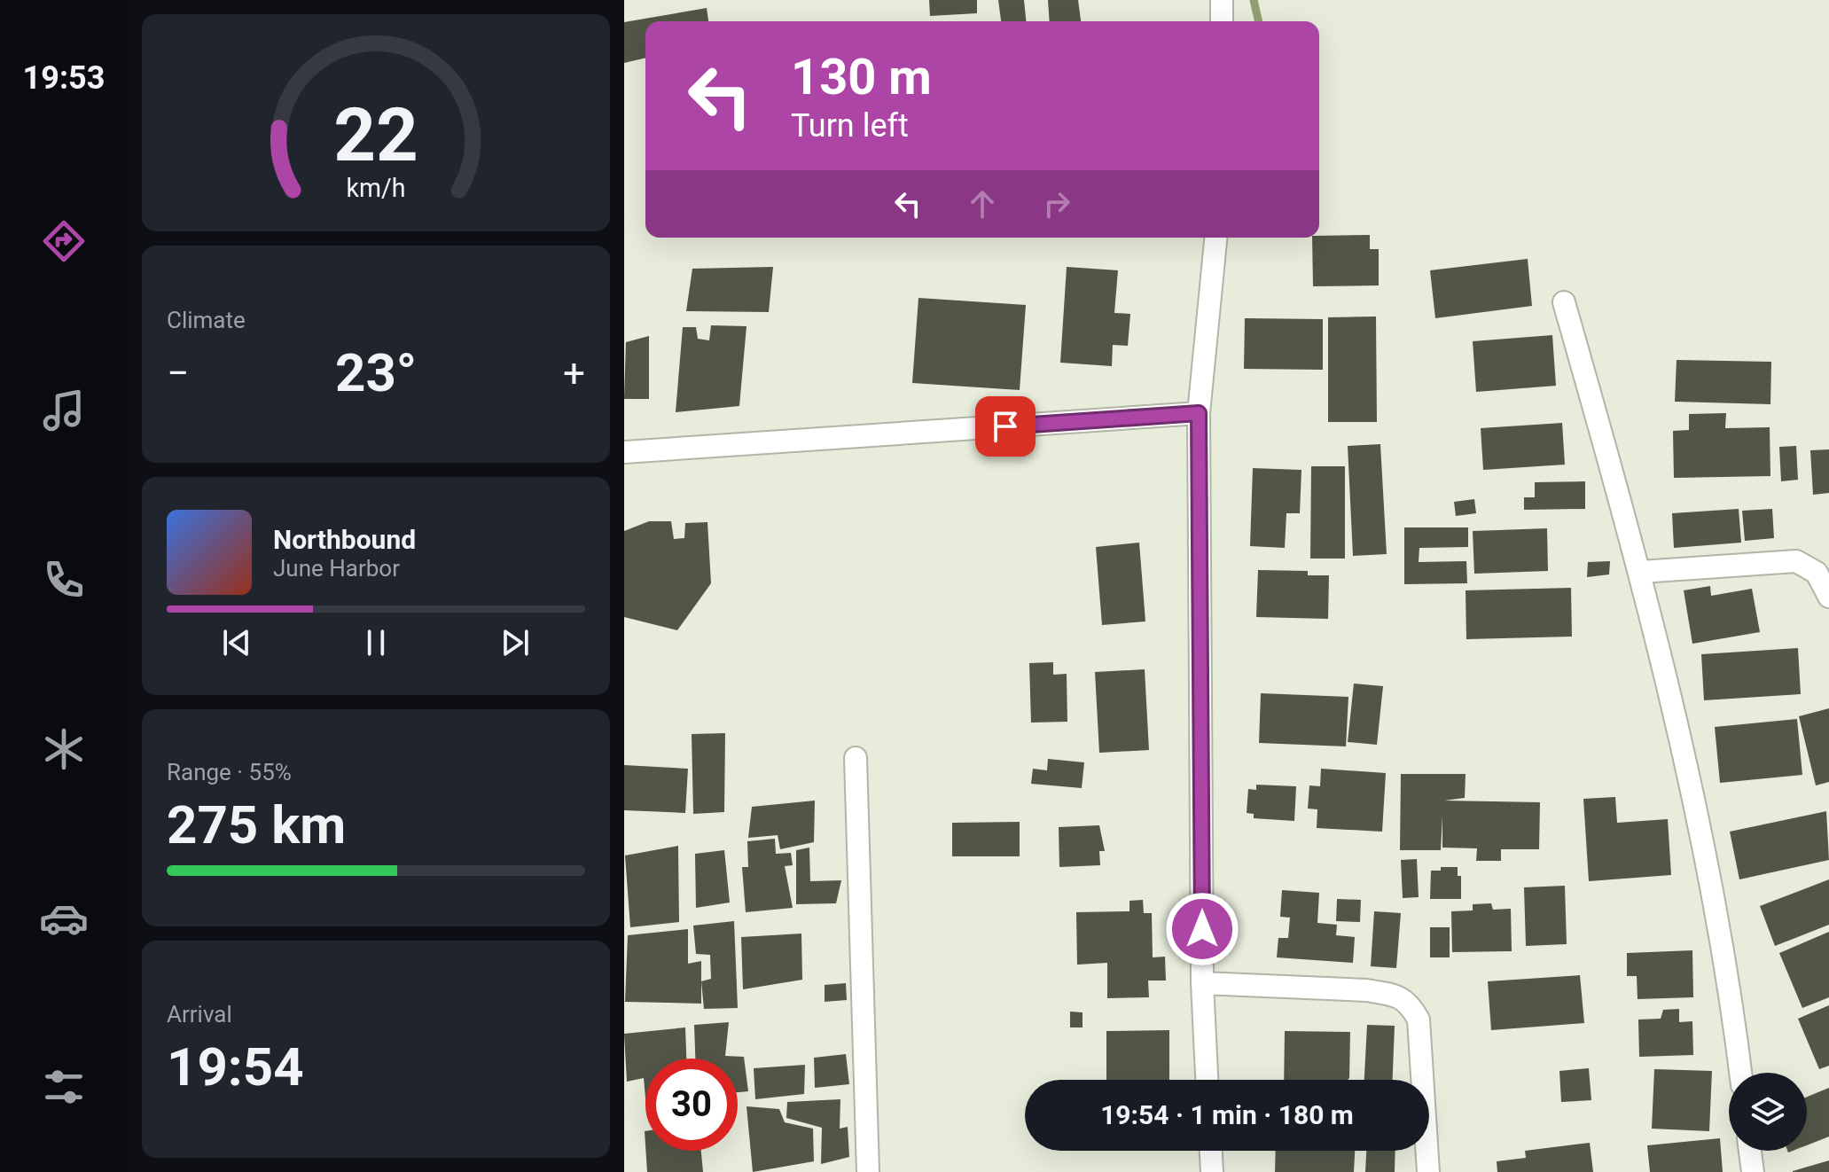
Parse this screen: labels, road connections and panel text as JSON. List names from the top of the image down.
{
  "page": {
    "tabs": "19:53",
    "turn": ["130 m", "Turn left"],
    "tile": [
      "Climate",
      ["Range · 55%", "275 km"],
      ["Arrival", "19:54"]
    ],
    "heat": ["−", "23°", "+"],
    "song": ["Northbound", "June Harbor"],
    "limit": "30",
    "trip": "19:54 · 1 min · 180 m",
    "gauge": ["22", "km/h"]
  }
}
